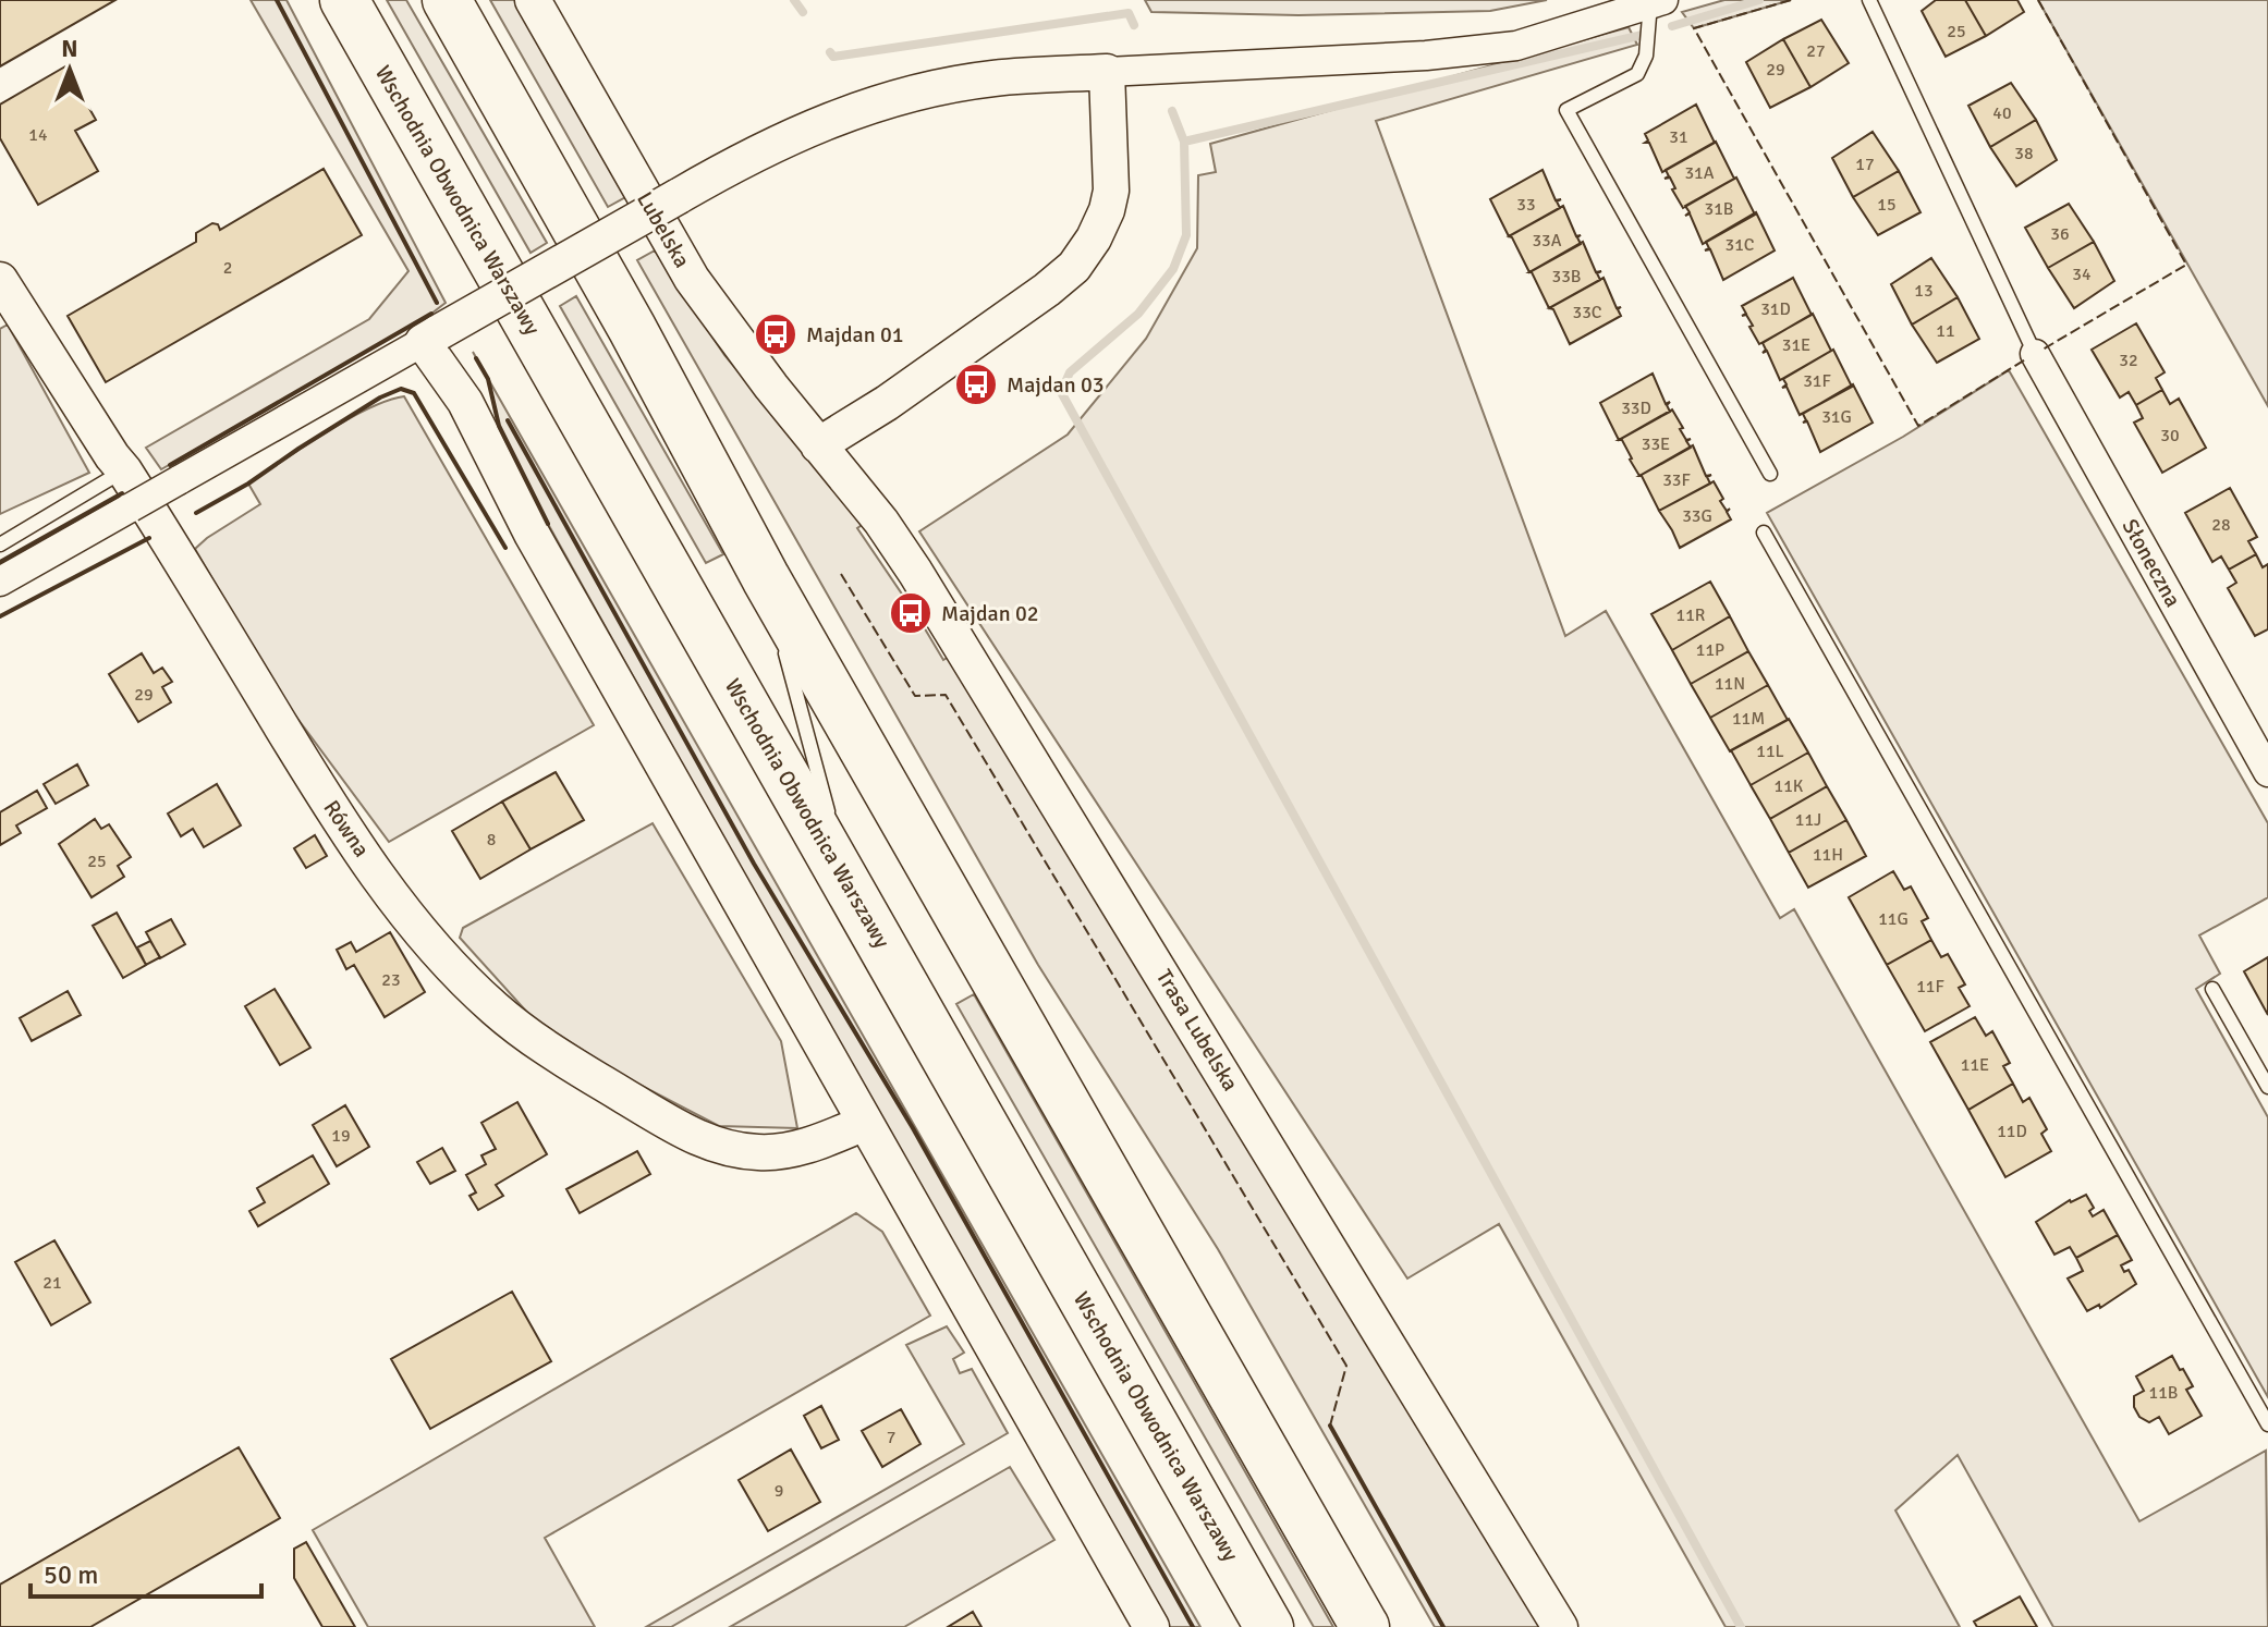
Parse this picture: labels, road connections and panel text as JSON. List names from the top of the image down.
{
  "streets": {
    "highway": ["Wschodnia Obwodnica Warszawy"],
    "street": [
      "Lubelska",
      "Słoneczna",
      "Równa",
      "Trasa Lubelska"
    ]
  },
  "crossings": [
    ["Lubelska", "Trasa Lubelska"]
  ],
  "places": {
    "bus stop": ["Majdan 01", "Majdan 03", "Majdan 02"]
  },
  "house_numbers": [
    "25",
    "27",
    "29",
    "40",
    "14",
    "31",
    "38",
    "17",
    "31A",
    "33",
    "15",
    "31B",
    "36",
    "33A",
    "31C",
    "2",
    "34",
    "33B",
    "13",
    "31D",
    "33C",
    "11",
    "31E",
    "32",
    "31F",
    "33D",
    "31G",
    "30",
    "33E",
    "33F",
    "33G",
    "28",
    "11R",
    "11P",
    "11N",
    "29",
    "11M",
    "11L",
    "11K",
    "11J",
    "8",
    "11H",
    "25",
    "11G",
    "23",
    "11F",
    "11E",
    "11D",
    "19",
    "21",
    "11B",
    "7",
    "9"
  ],
  "scale_bar": "50 m",
  "north": "top"
}
